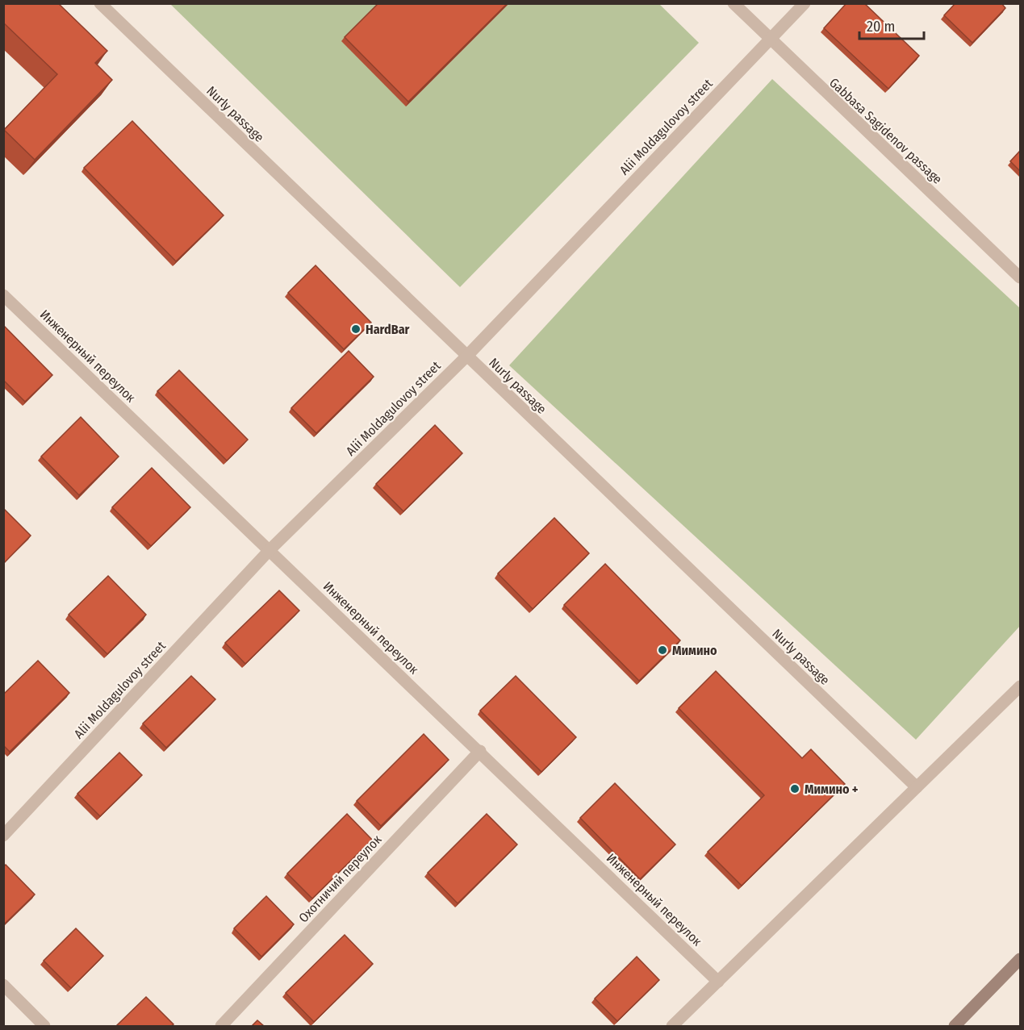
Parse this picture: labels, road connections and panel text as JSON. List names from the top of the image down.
{
  "streets": {
    "street": [
      "Nurly passage",
      "Alii Moldagulovoy street",
      "Gabbasa Sagidenov passage",
      "Инженерный переулок",
      "Охотничий переулок"
    ]
  },
  "crossings": [
    ["Nurly passage", "Alii Moldagulovoy street"],
    ["Alii Moldagulovoy street", "Gabbasa Sagidenov passage"],
    ["Alii Moldagulovoy street", "Инженерный переулок"],
    ["Инженерный переулок", "Охотничий переулок"]
  ],
  "places": ["HardBar", "Мимино", "Мимино +"],
  "scale_bar": "20 m"
}
